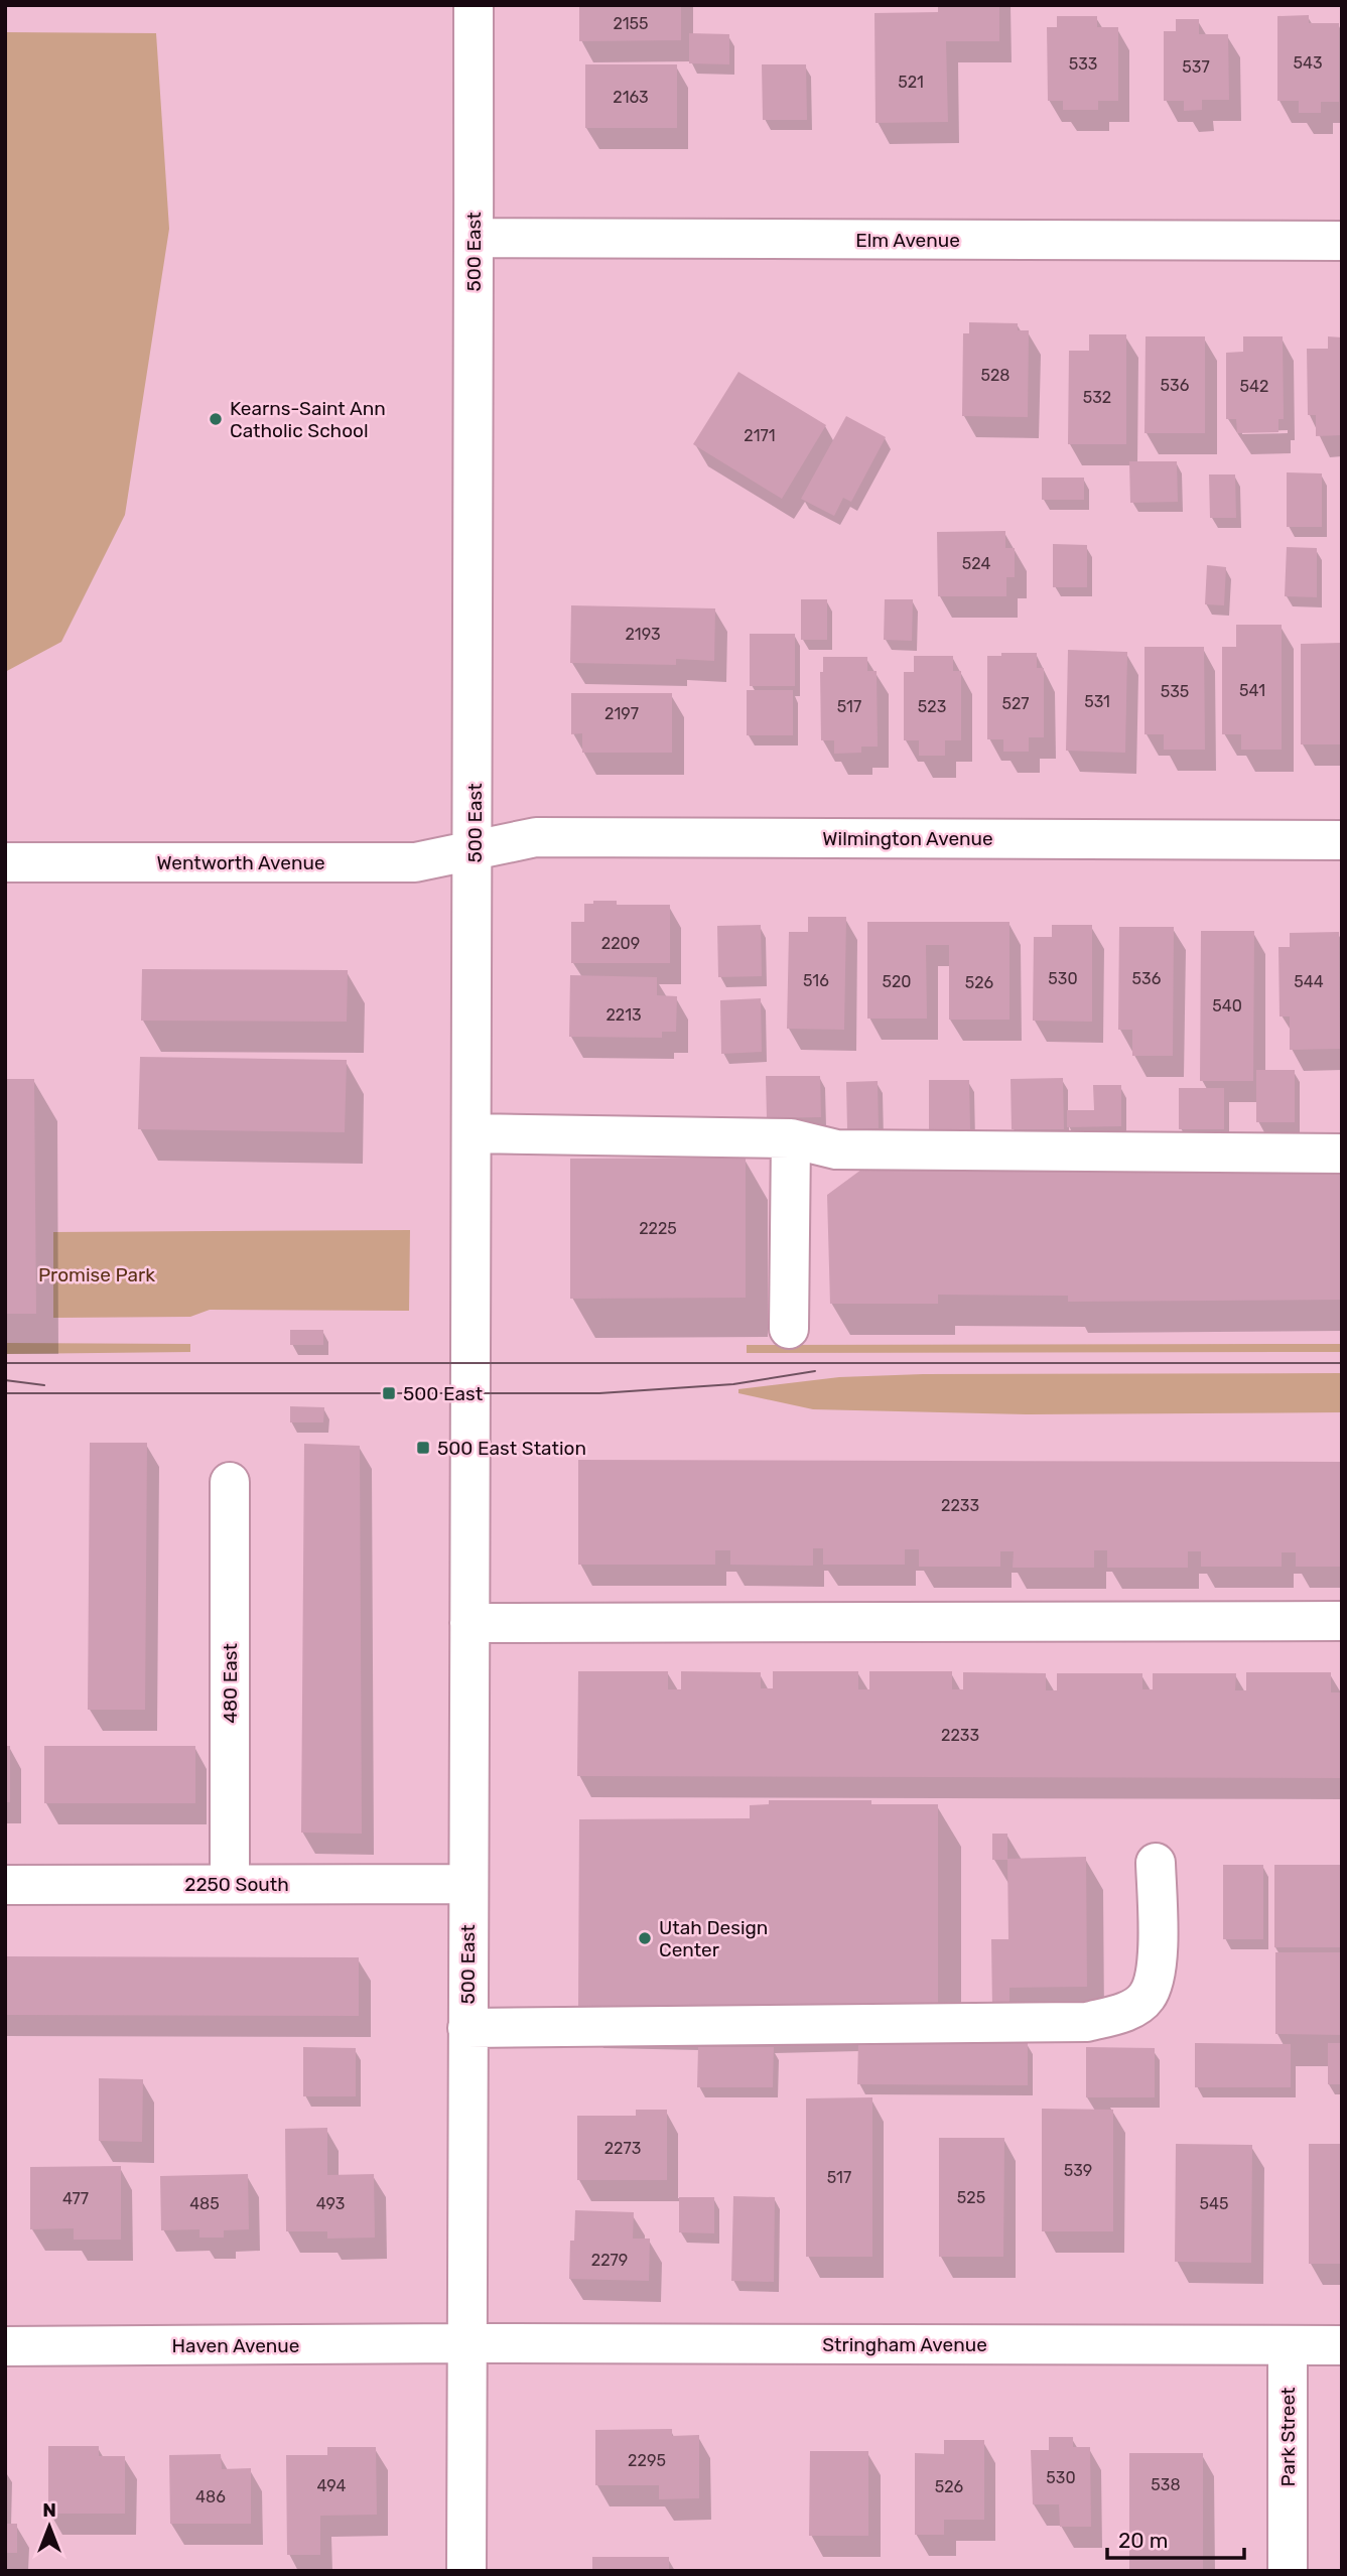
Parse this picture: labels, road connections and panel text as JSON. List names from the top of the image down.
{
  "streets": {
    "street": [
      "Elm Avenue",
      "500 East",
      "Wilmington Avenue",
      "Wentworth Avenue",
      "480 East",
      "2250 South",
      "Stringham Avenue",
      "Haven Avenue",
      "Park Street"
    ]
  },
  "crossings": [
    ["Elm Avenue", "500 East"],
    ["500 East", "Wilmington Avenue"],
    ["500 East", "Wentworth Avenue"],
    ["500 East", "2250 South"],
    ["500 East", "Stringham Avenue"],
    ["500 East", "Haven Avenue"],
    ["Wilmington Avenue", "Wentworth Avenue"],
    ["480 East", "2250 South"],
    ["Stringham Avenue", "Haven Avenue"],
    ["Stringham Avenue", "Park Street"]
  ],
  "parks": ["Promise Park"],
  "places": {
    "other": ["Kearns-Saint Ann Catholic School", "Utah Design Center"],
    "transit": ["500 East", "500 East Station"]
  },
  "house_numbers": [
    "2155",
    "543",
    "533",
    "537",
    "521",
    "2163",
    "528",
    "536",
    "542",
    "532",
    "2171",
    "524",
    "2193",
    "541",
    "535",
    "531",
    "527",
    "517",
    "523",
    "2197",
    "2209",
    "530",
    "536",
    "516",
    "520",
    "544",
    "526",
    "540",
    "2213",
    "2225",
    "2233",
    "2233",
    "2273",
    "539",
    "517",
    "525",
    "477",
    "485",
    "493",
    "545",
    "2279",
    "2295",
    "530",
    "538",
    "494",
    "526",
    "486"
  ],
  "scale_bar": "20 m",
  "north": "top"
}
